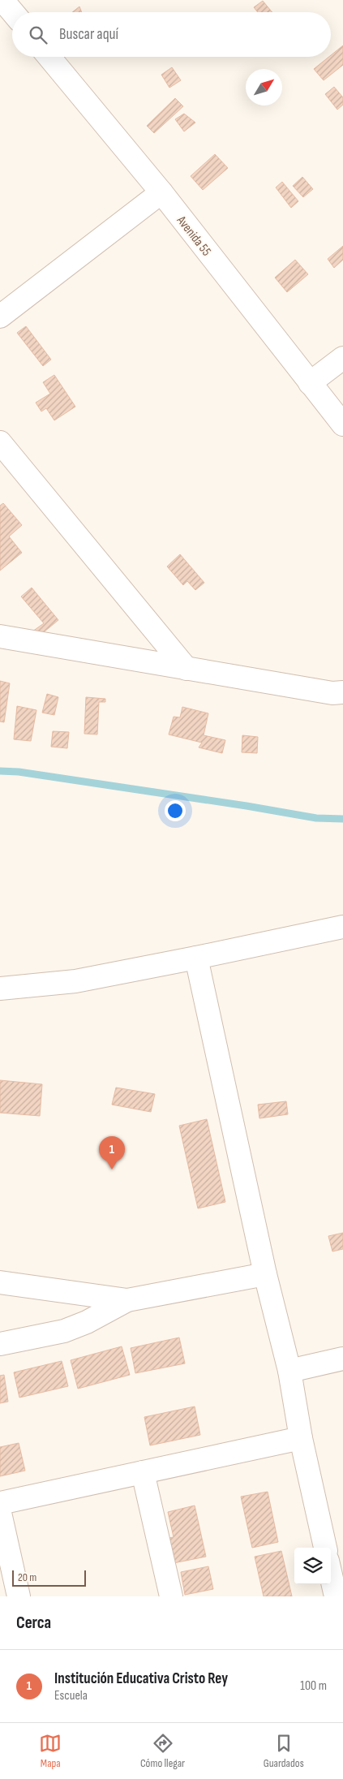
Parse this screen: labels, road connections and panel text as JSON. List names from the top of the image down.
{
  "streets": {
    "street": ["Avenida 55"]
  },
  "scale_bar": "20 m",
  "north": "top right",
  "page": {
    "search": "Buscar aquí",
    "pins": "1",
    "scale": "20 m",
    "heading": "Cerca",
    "list": [
      {
        "mark": "1",
        "name": "Institución Educativa Cristo Rey",
        "note": "Escuela",
        "value": "100 m"
      }
    ],
    "nav": ["Mapa", "Cómo llegar", "Guardados"]
  }
}
